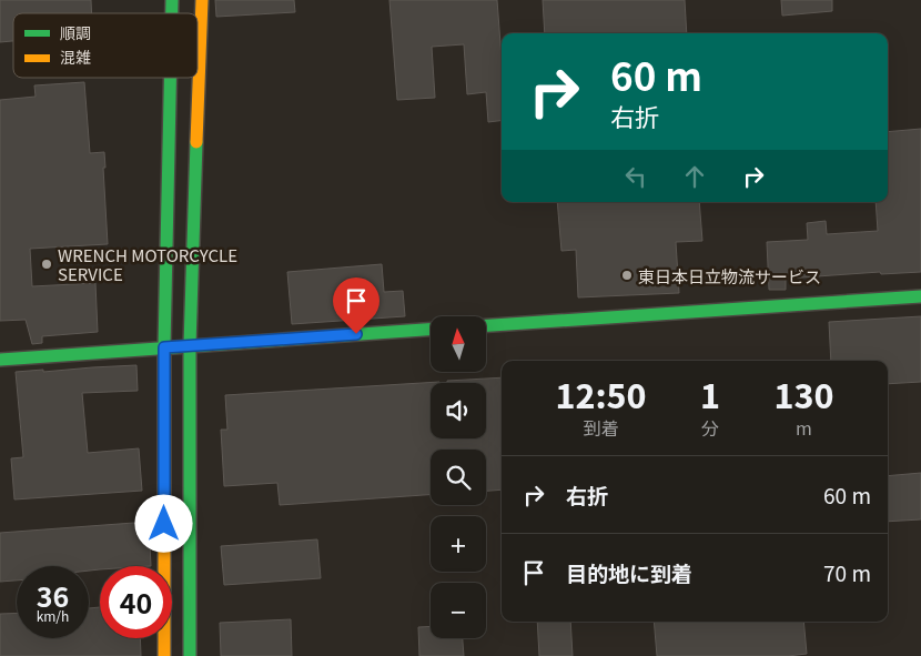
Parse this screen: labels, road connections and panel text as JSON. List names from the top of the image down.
{
  "places": ["WRENCH MOTORCYCLE SERVICE", "東日本日立物流サービス"],
  "legend": ["順調", "混雑"],
  "north": "top",
  "page": {
    "turn": ["60 m", "右折"],
    "map_buttons": ["+", "−"],
    "eta": [
      "12:50",
      "到着",
      "1",
      "分",
      "130",
      "m"
    ],
    "list": [
      {
        "name": "右折",
        "value": "60 m"
      },
      {
        "name": "目的地に到着",
        "value": "70 m"
      }
    ],
    "speed": "36 km/h",
    "limit": "40"
  }
}
